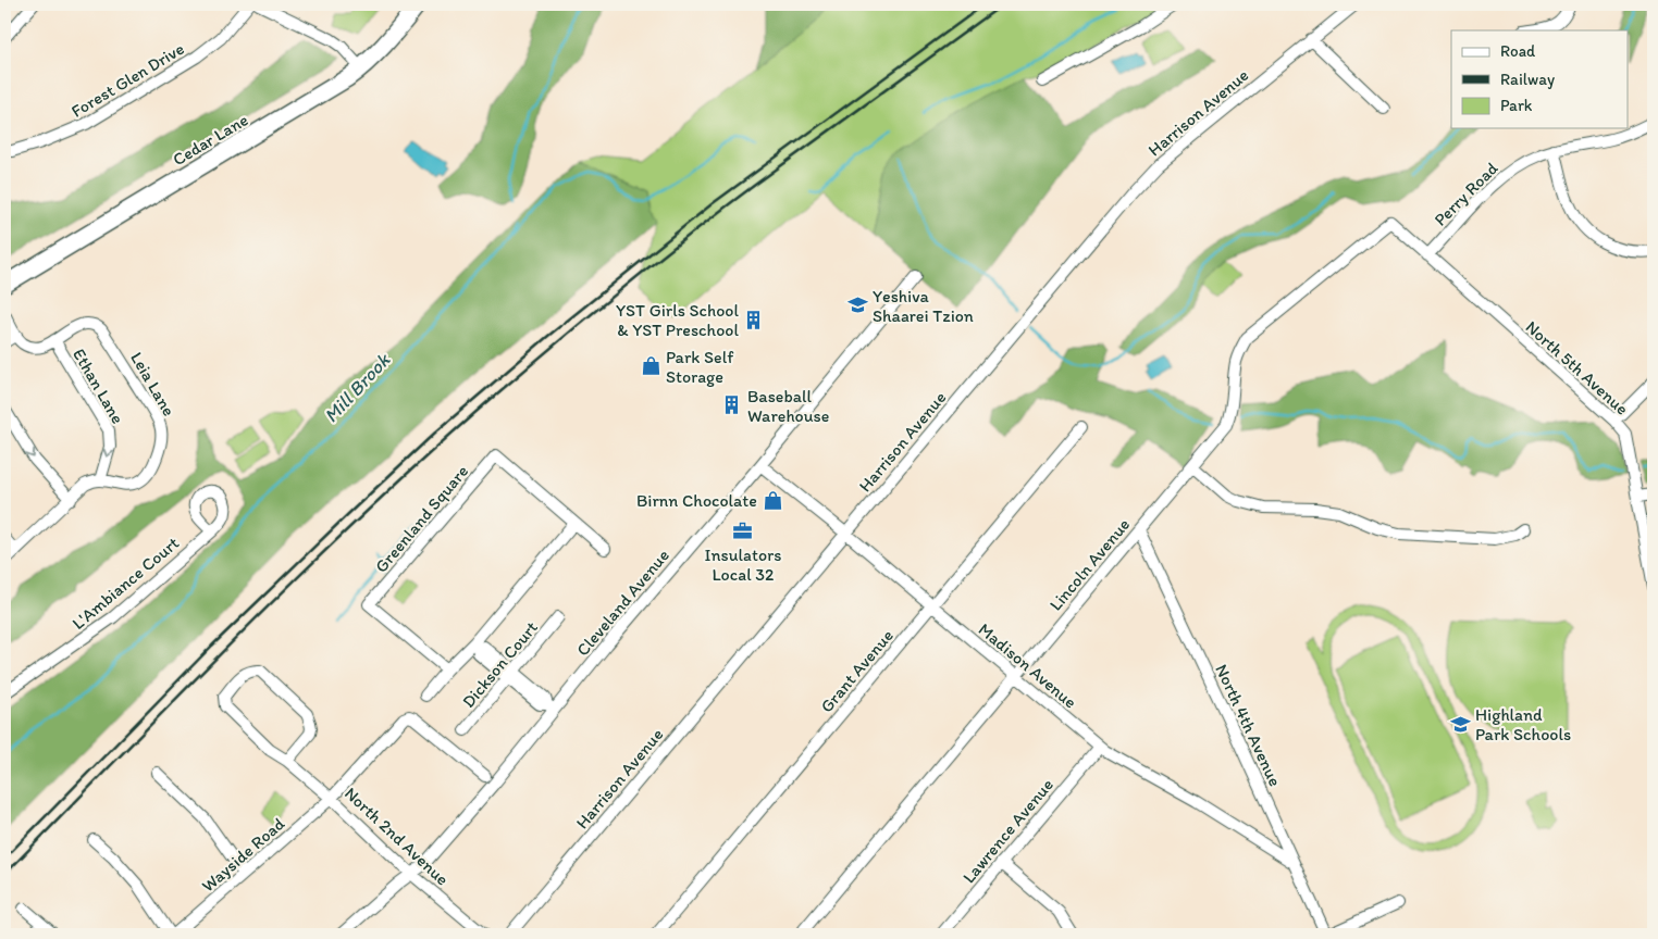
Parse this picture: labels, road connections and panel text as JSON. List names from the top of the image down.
{
  "streets": {
    "street": [
      "Forest Glen Drive",
      "Harrison Avenue",
      "Cedar Lane",
      "Perry Road",
      "North 5th Avenue",
      "Leia Lane",
      "Ethan Lane",
      "Greenland Square",
      "Lincoln Avenue",
      "L'Ambiance Court",
      "Cleveland Avenue",
      "Dickson Court",
      "Madison Avenue",
      "Grant Avenue",
      "North 4th Avenue",
      "Lawrence Avenue",
      "North 2nd Avenue",
      "Wayside Road"
    ]
  },
  "crossings": [
    ["Harrison Avenue", "Madison Avenue"],
    ["Perry Road", "North 5th Avenue"],
    ["North 5th Avenue", "Lincoln Avenue"],
    ["Leia Lane", "Ethan Lane"],
    ["Lincoln Avenue", "Madison Avenue"],
    ["Lincoln Avenue", "North 4th Avenue"],
    ["Cleveland Avenue", "Madison Avenue"],
    ["Cleveland Avenue", "North 2nd Avenue"],
    ["Madison Avenue", "Grant Avenue"],
    ["Madison Avenue", "North 4th Avenue"],
    ["Madison Avenue", "Lawrence Avenue"],
    ["North 2nd Avenue", "Wayside Road"]
  ],
  "water": ["Mill Brook"],
  "places": {
    "school or university": ["Yeshiva Shaarei Tzion", "Highland Park Schools"],
    "building": ["YST Girls School & YST Preschool", "Baseball Warehouse"],
    "shop": ["Park Self Storage", "Birnn Chocolate"],
    "office": ["Insulators Local 32"]
  },
  "legend": ["Road", "Railway", "Park"]
}
